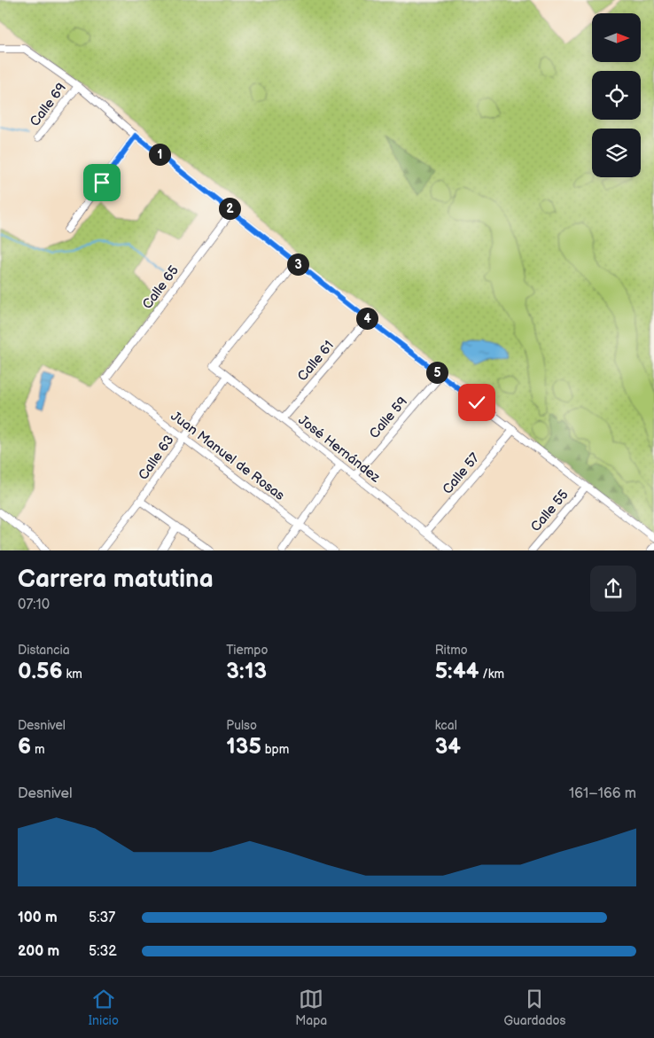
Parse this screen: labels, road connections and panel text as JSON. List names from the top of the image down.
{
  "streets": {
    "street": [
      "Calle 69",
      "Calle 65",
      "Calle 61",
      "Calle 59",
      "José Hernández",
      "Juan Manuel de Rosas",
      "Calle 63",
      "Calle 57",
      "Calle 55"
    ]
  },
  "crossings": [
    ["Calle 65", "Juan Manuel de Rosas"],
    ["Calle 61", "José Hernández"],
    ["Calle 59", "José Hernández"],
    ["José Hernández", "Calle 63"],
    ["José Hernández", "Calle 57"],
    ["Juan Manuel de Rosas", "Calle 63"]
  ],
  "north": "right",
  "page": {
    "pins": [
      "1",
      "2",
      "3",
      "4",
      "5"
    ],
    "heading": ["Carrera matutina", "07:10"],
    "stats": [
      ["Distancia", "0.56 km"],
      ["Tiempo", "3:13"],
      ["Ritmo", "5:44 /km"],
      ["Desnivel", "6 m"],
      ["Pulso", "135 bpm"],
      ["kcal", "34"]
    ],
    "chart": ["Desnivel", "161–166 m"],
    "list": [
      {
        "name": "100 m",
        "note": "5:37"
      },
      {
        "name": "200 m",
        "note": "5:32"
      }
    ],
    "tabs": ["Inicio", "Mapa", "Guardados"]
  }
}
